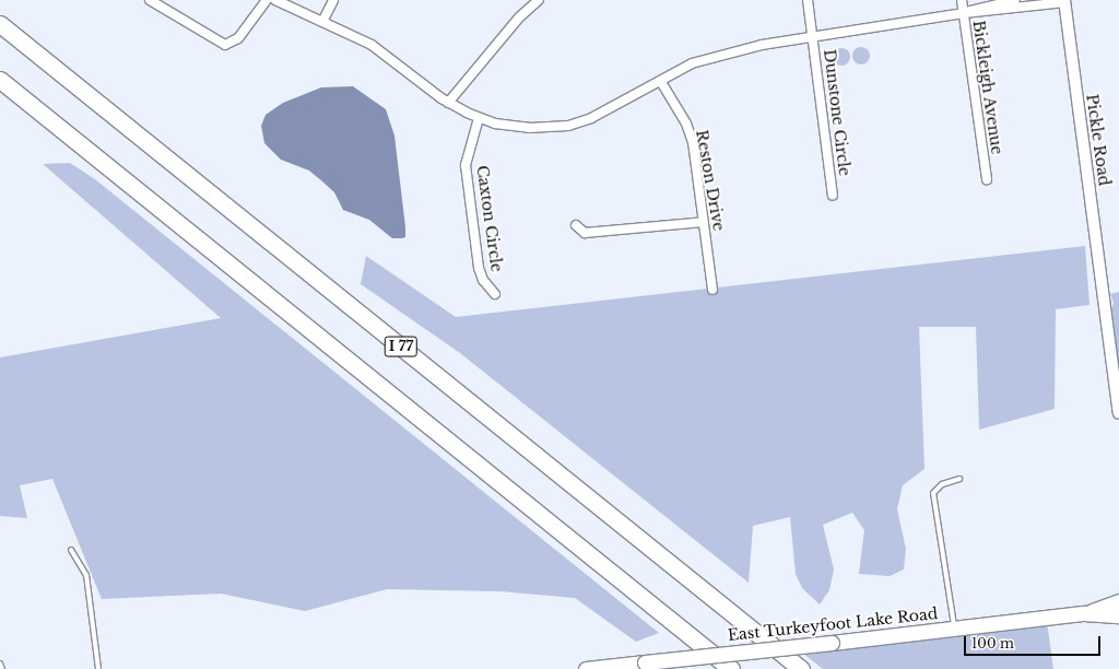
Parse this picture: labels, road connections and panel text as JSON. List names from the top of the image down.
{
  "streets": {
    "highway": ["I 77"],
    "main road": ["East Turkeyfoot Lake Road"],
    "street": [
      "Bickleigh Avenue",
      "Dunstone Circle",
      "Pickle Road",
      "Reston Drive",
      "Caxton Circle"
    ]
  },
  "scale_bar": "100 m"
}
